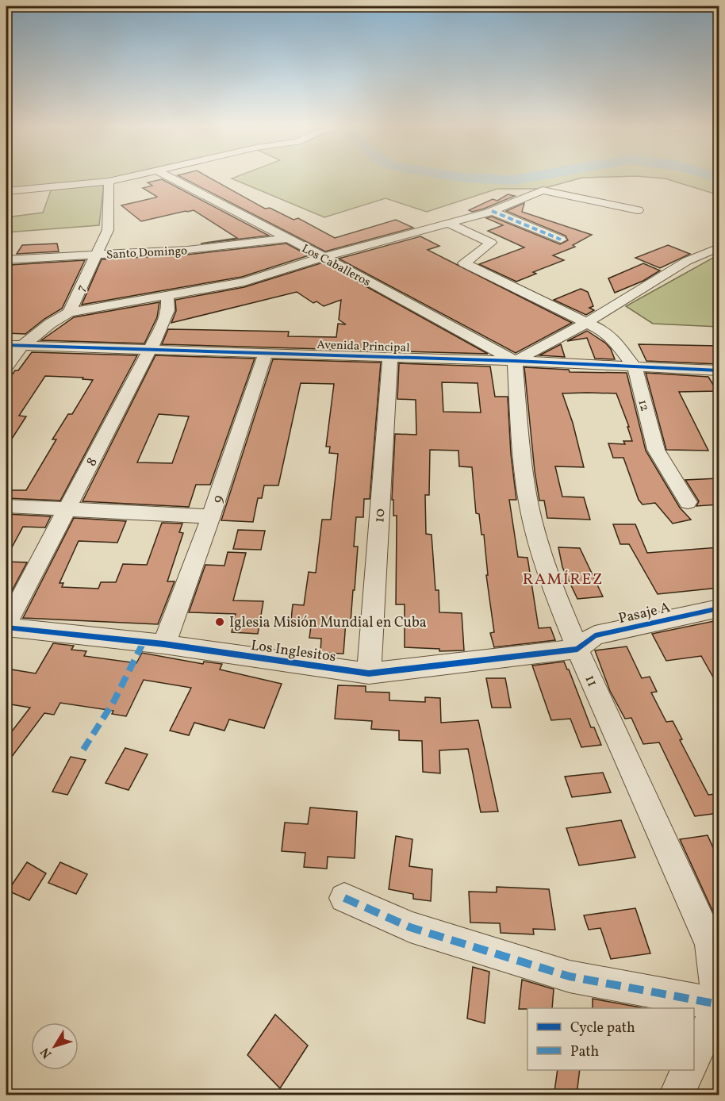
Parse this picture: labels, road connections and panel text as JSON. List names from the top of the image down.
{
  "streets": {
    "street": [
      "Santo Domingo",
      "Los Caballeros",
      "7",
      "Avenida Principal",
      "12",
      "8",
      "9",
      "10",
      "Pasaje A",
      "Los Inglesitos",
      "11"
    ]
  },
  "crossings": [
    ["Santo Domingo", "Los Caballeros"],
    ["Santo Domingo", "7"],
    ["Los Caballeros", "Avenida Principal"],
    ["Los Caballeros", "11"],
    ["Avenida Principal", "12"],
    ["Avenida Principal", "8"],
    ["Avenida Principal", "9"],
    ["Avenida Principal", "10"],
    ["Avenida Principal", "11"],
    ["8", "Los Inglesitos"],
    ["9", "Los Inglesitos"],
    ["10", "Los Inglesitos"],
    ["Pasaje A", "Los Inglesitos"],
    ["Pasaje A", "11"],
    ["Los Inglesitos", "11"]
  ],
  "districts": ["RAMÍREZ"],
  "places": ["Iglesia Misión Mundial en Cuba"],
  "legend": ["Cycle path", "Path"],
  "north": "bottom left"
}
